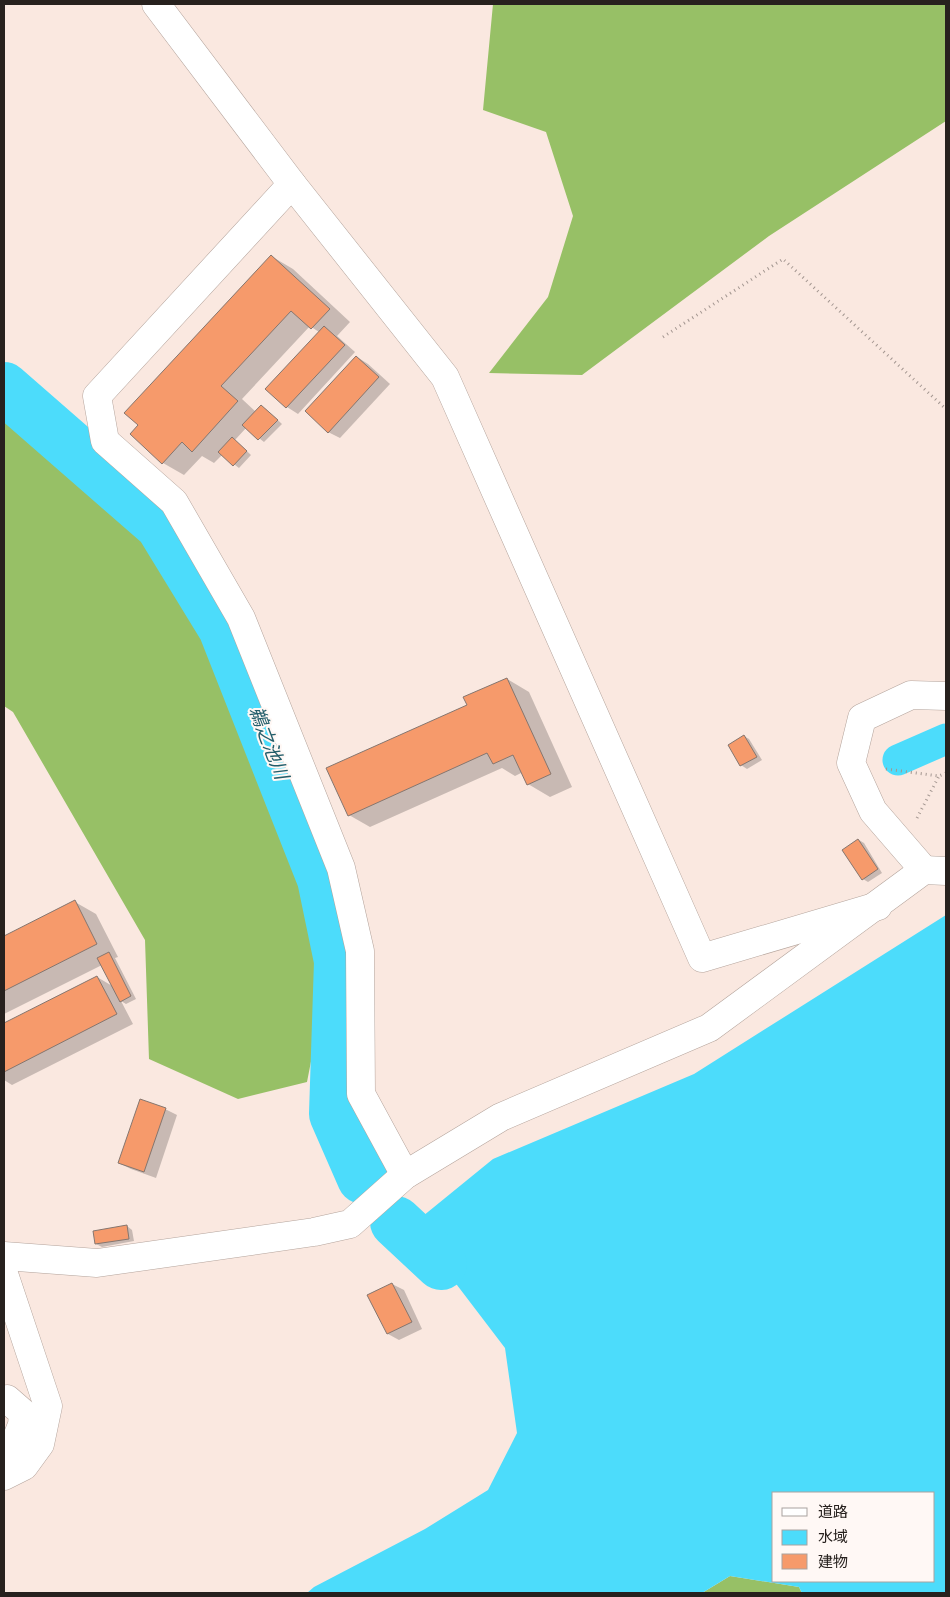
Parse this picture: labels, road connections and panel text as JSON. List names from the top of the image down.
{
  "water": ["鵜之池川"],
  "legend": ["道路", "水域", "建物"]
}
